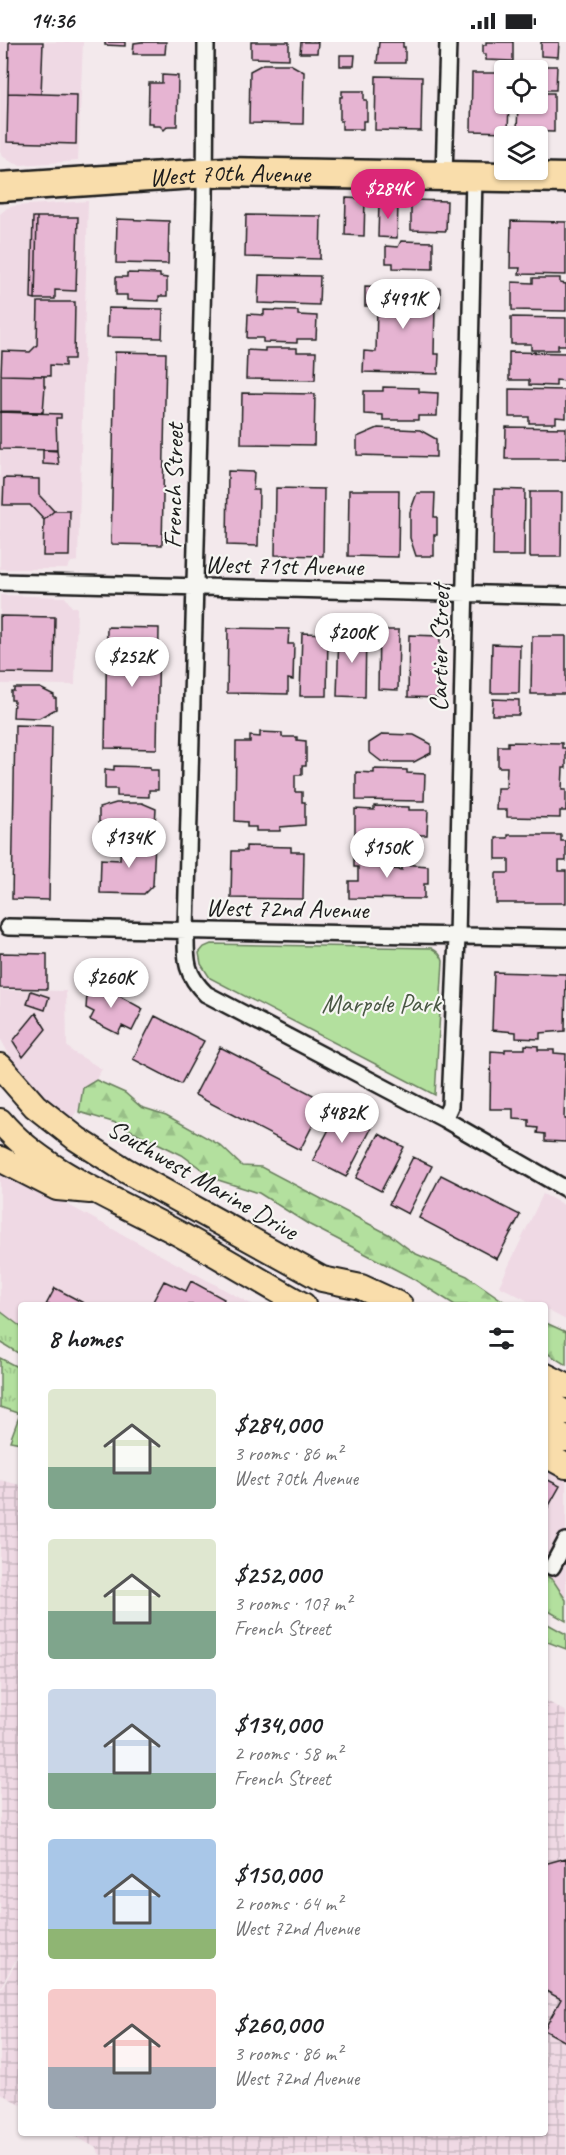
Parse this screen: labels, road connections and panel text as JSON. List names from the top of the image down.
{
  "streets": {
    "highway": ["West 70th Avenue"],
    "main road": ["Southwest Marine Drive"],
    "street": [
      "French Street",
      "West 71st Avenue",
      "Cartier Street",
      "West 72nd Avenue"
    ]
  },
  "crossings": [
    ["West 70th Avenue", "French Street"],
    ["West 70th Avenue", "Cartier Street"],
    ["French Street", "West 71st Avenue"],
    ["French Street", "Cartier Street"],
    ["French Street", "West 72nd Avenue"],
    ["West 71st Avenue", "Cartier Street"],
    ["Cartier Street", "West 72nd Avenue"]
  ],
  "parks": ["Marpole Park"],
  "page": {
    "status": "14:36",
    "price": [
      "$284K",
      "$491K",
      "$200K",
      "$252K",
      "$134K",
      "$150K",
      "$260K",
      "$482K"
    ],
    "heading": "8 homes",
    "list": [
      {
        "name": "$284,000",
        "note": "3 rooms · 86 m² · West 70th Avenue"
      },
      {
        "name": "$252,000",
        "note": "3 rooms · 107 m² · French Street"
      },
      {
        "name": "$134,000",
        "note": "2 rooms · 58 m² · French Street"
      },
      {
        "name": "$150,000",
        "note": "2 rooms · 64 m² · West 72nd Avenue"
      },
      {
        "name": "$260,000",
        "note": "3 rooms · 86 m² · West 72nd Avenue"
      }
    ]
  }
}
